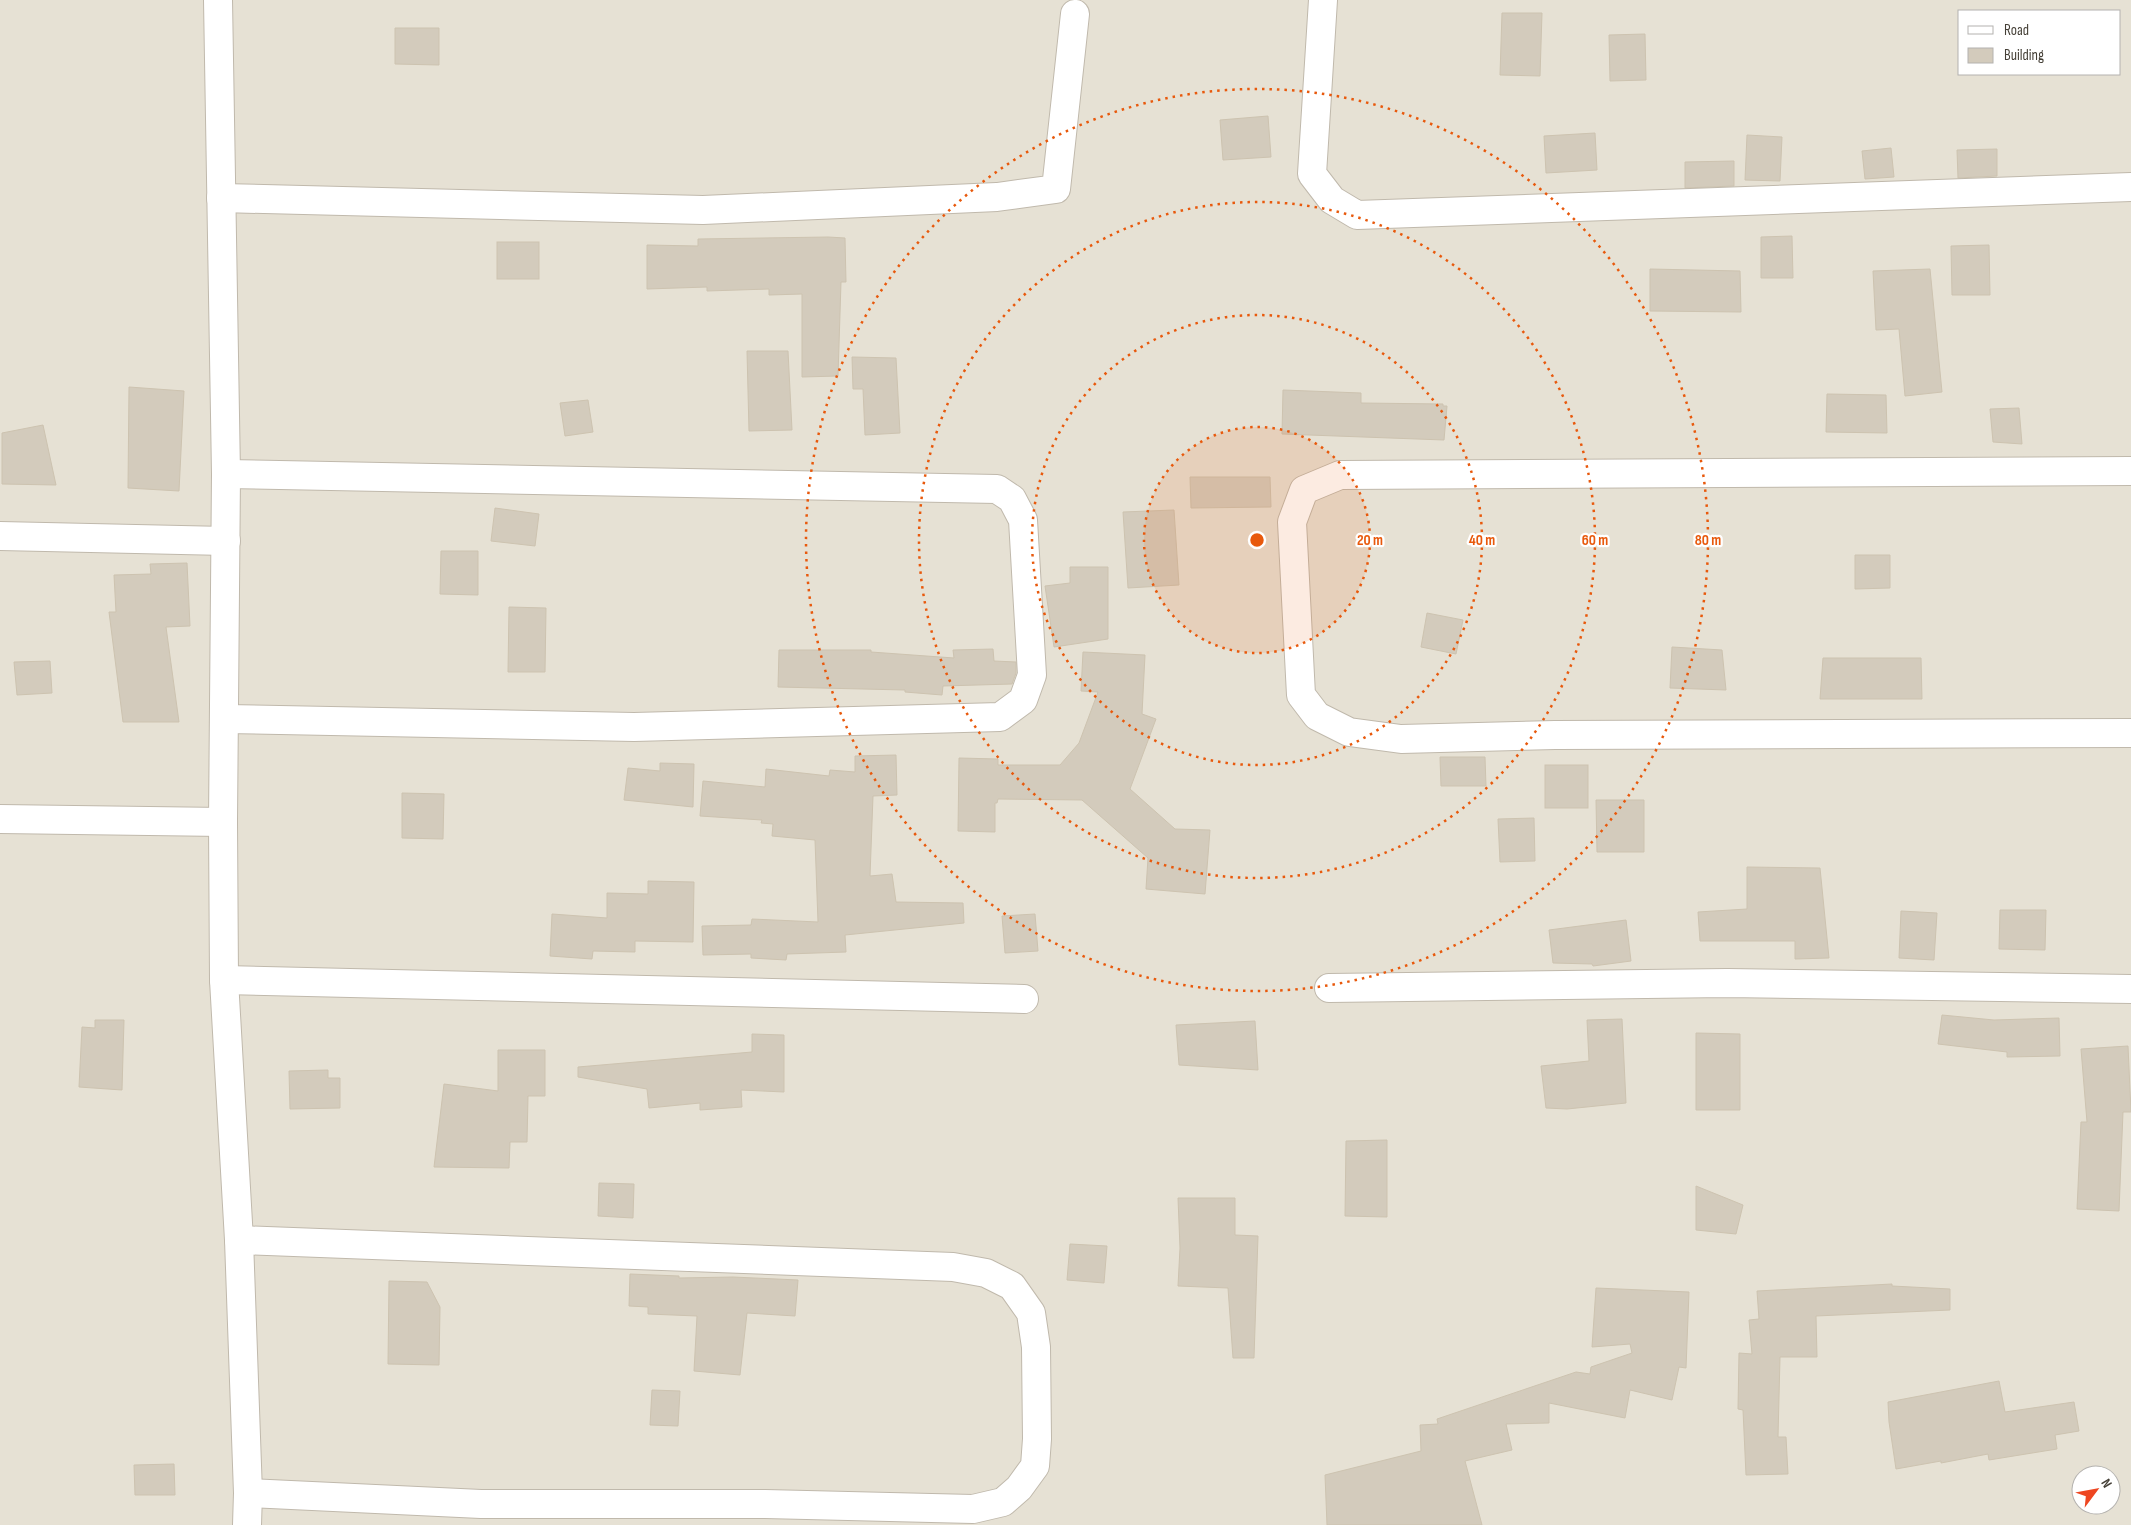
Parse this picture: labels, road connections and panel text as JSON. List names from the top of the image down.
{
  "legend": ["Road", "Building"],
  "north": "top right",
  "rings": [
    "20 m",
    "40 m",
    "60 m",
    "80 m"
  ]
}
